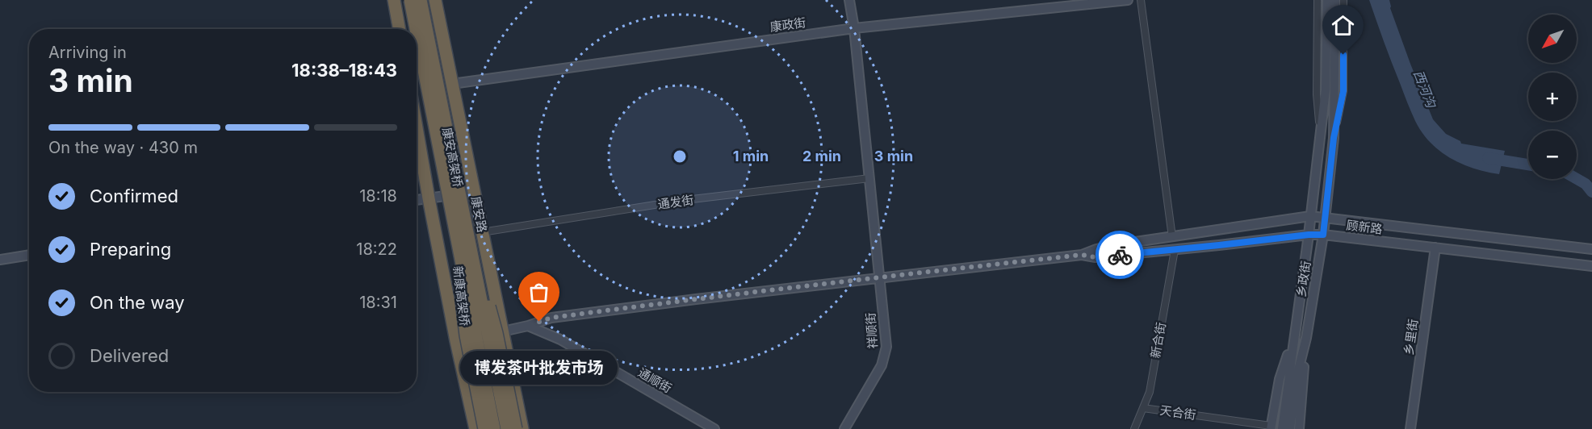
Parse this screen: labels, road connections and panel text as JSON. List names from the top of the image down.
{
  "streets": {
    "highway": ["康安高架桥", "康安路", "新康高架桥"],
    "main road": [
      "康政街",
      "顾新路",
      "乡政街",
      "祥顺街",
      "乡里街",
      "通顺街"
    ],
    "street": ["通发街", "新合街", "天合街"]
  },
  "crossings": [
    ["康政街", "康安路"],
    ["康政街", "祥顺街"],
    ["康安高架桥", "新康高架桥"],
    ["通发街", "康安路"],
    ["通发街", "祥顺街"],
    ["顾新路", "乡政街"],
    ["顾新路", "祥顺街"],
    ["顾新路", "乡里街"],
    ["顾新路", "新合街"],
    ["顾新路", "通顺街"],
    ["乡政街", "天合街"],
    ["新合街", "天合街"]
  ],
  "water": ["西河沟"],
  "places": ["博发茶叶批发市场"],
  "north": "bottom left",
  "page": {
    "map_buttons": ["+", "−"],
    "heading": ["3 min", "Arriving in", "18:38–18:43"],
    "bar": "On the way · 430 m",
    "list": [
      ["Confirmed", "18:18"],
      ["Preparing", "18:22"],
      ["On the way", "18:31"],
      "Delivered"
    ],
    "bubble": "博发茶叶批发市场"
  },
  "rings": ["1 min", "2 min", "3 min"]
}
